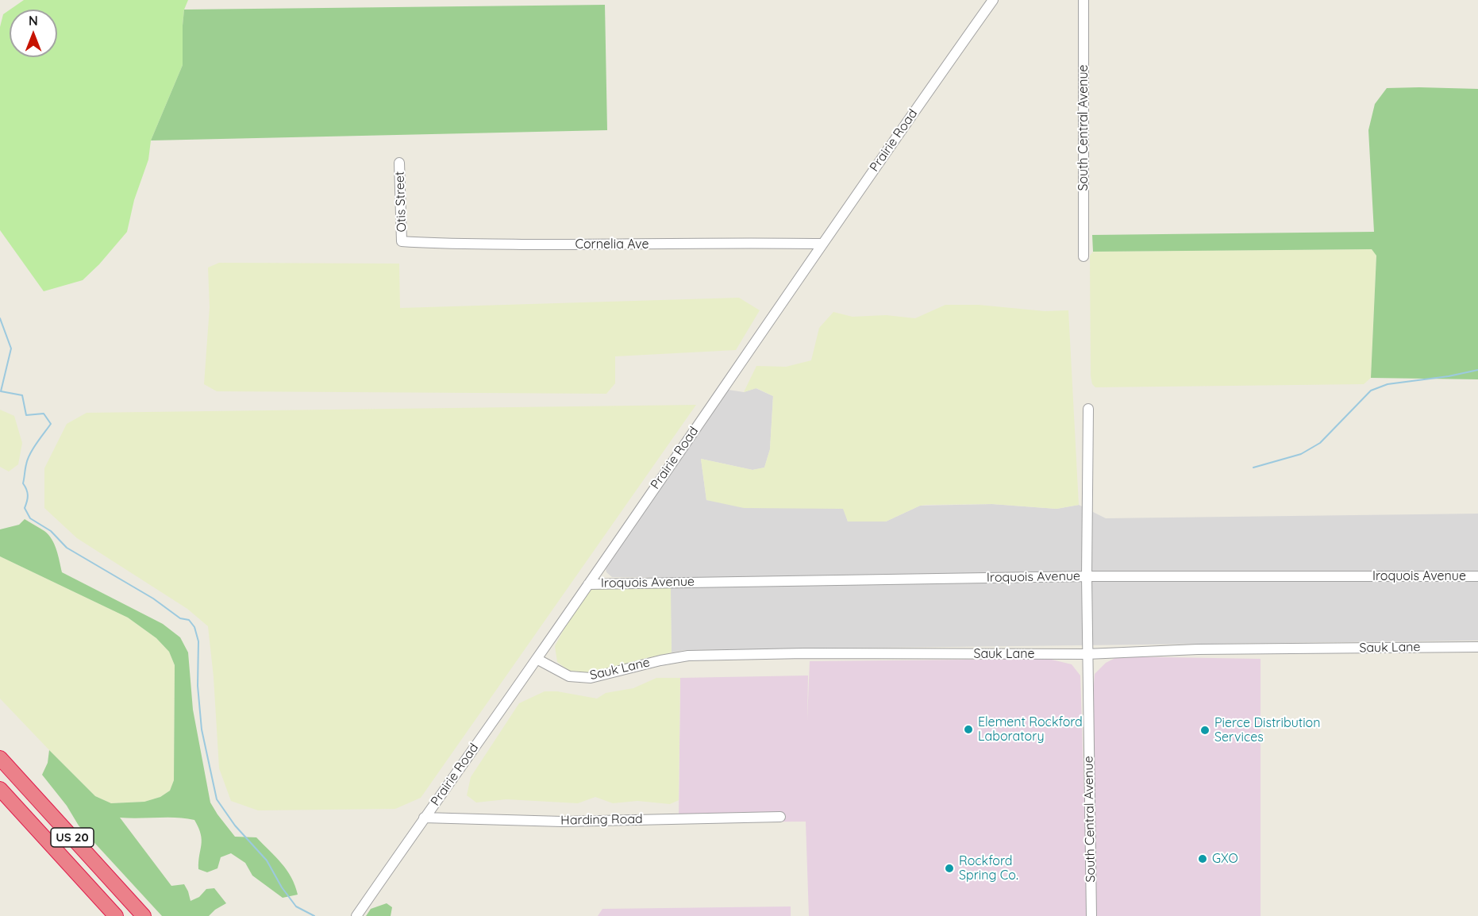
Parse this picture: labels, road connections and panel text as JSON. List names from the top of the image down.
{
  "streets": {
    "highway": ["US 20"],
    "street": [
      "South Central Avenue",
      "Prairie Road",
      "Otis Street",
      "Cornelia Ave",
      "Iroquois Avenue",
      "Sauk Lane",
      "Harding Road"
    ]
  },
  "crossings": [
    ["South Central Avenue", "Iroquois Avenue"],
    ["South Central Avenue", "Sauk Lane"],
    ["Prairie Road", "Cornelia Ave"],
    ["Prairie Road", "Iroquois Avenue"],
    ["Prairie Road", "Sauk Lane"],
    ["Prairie Road", "Harding Road"],
    ["Otis Street", "Cornelia Ave"]
  ],
  "places": [
    "Element Rockford Laboratory",
    "Pierce Distribution Services",
    "GXO",
    "Rockford Spring Co."
  ],
  "north": "top"
}
